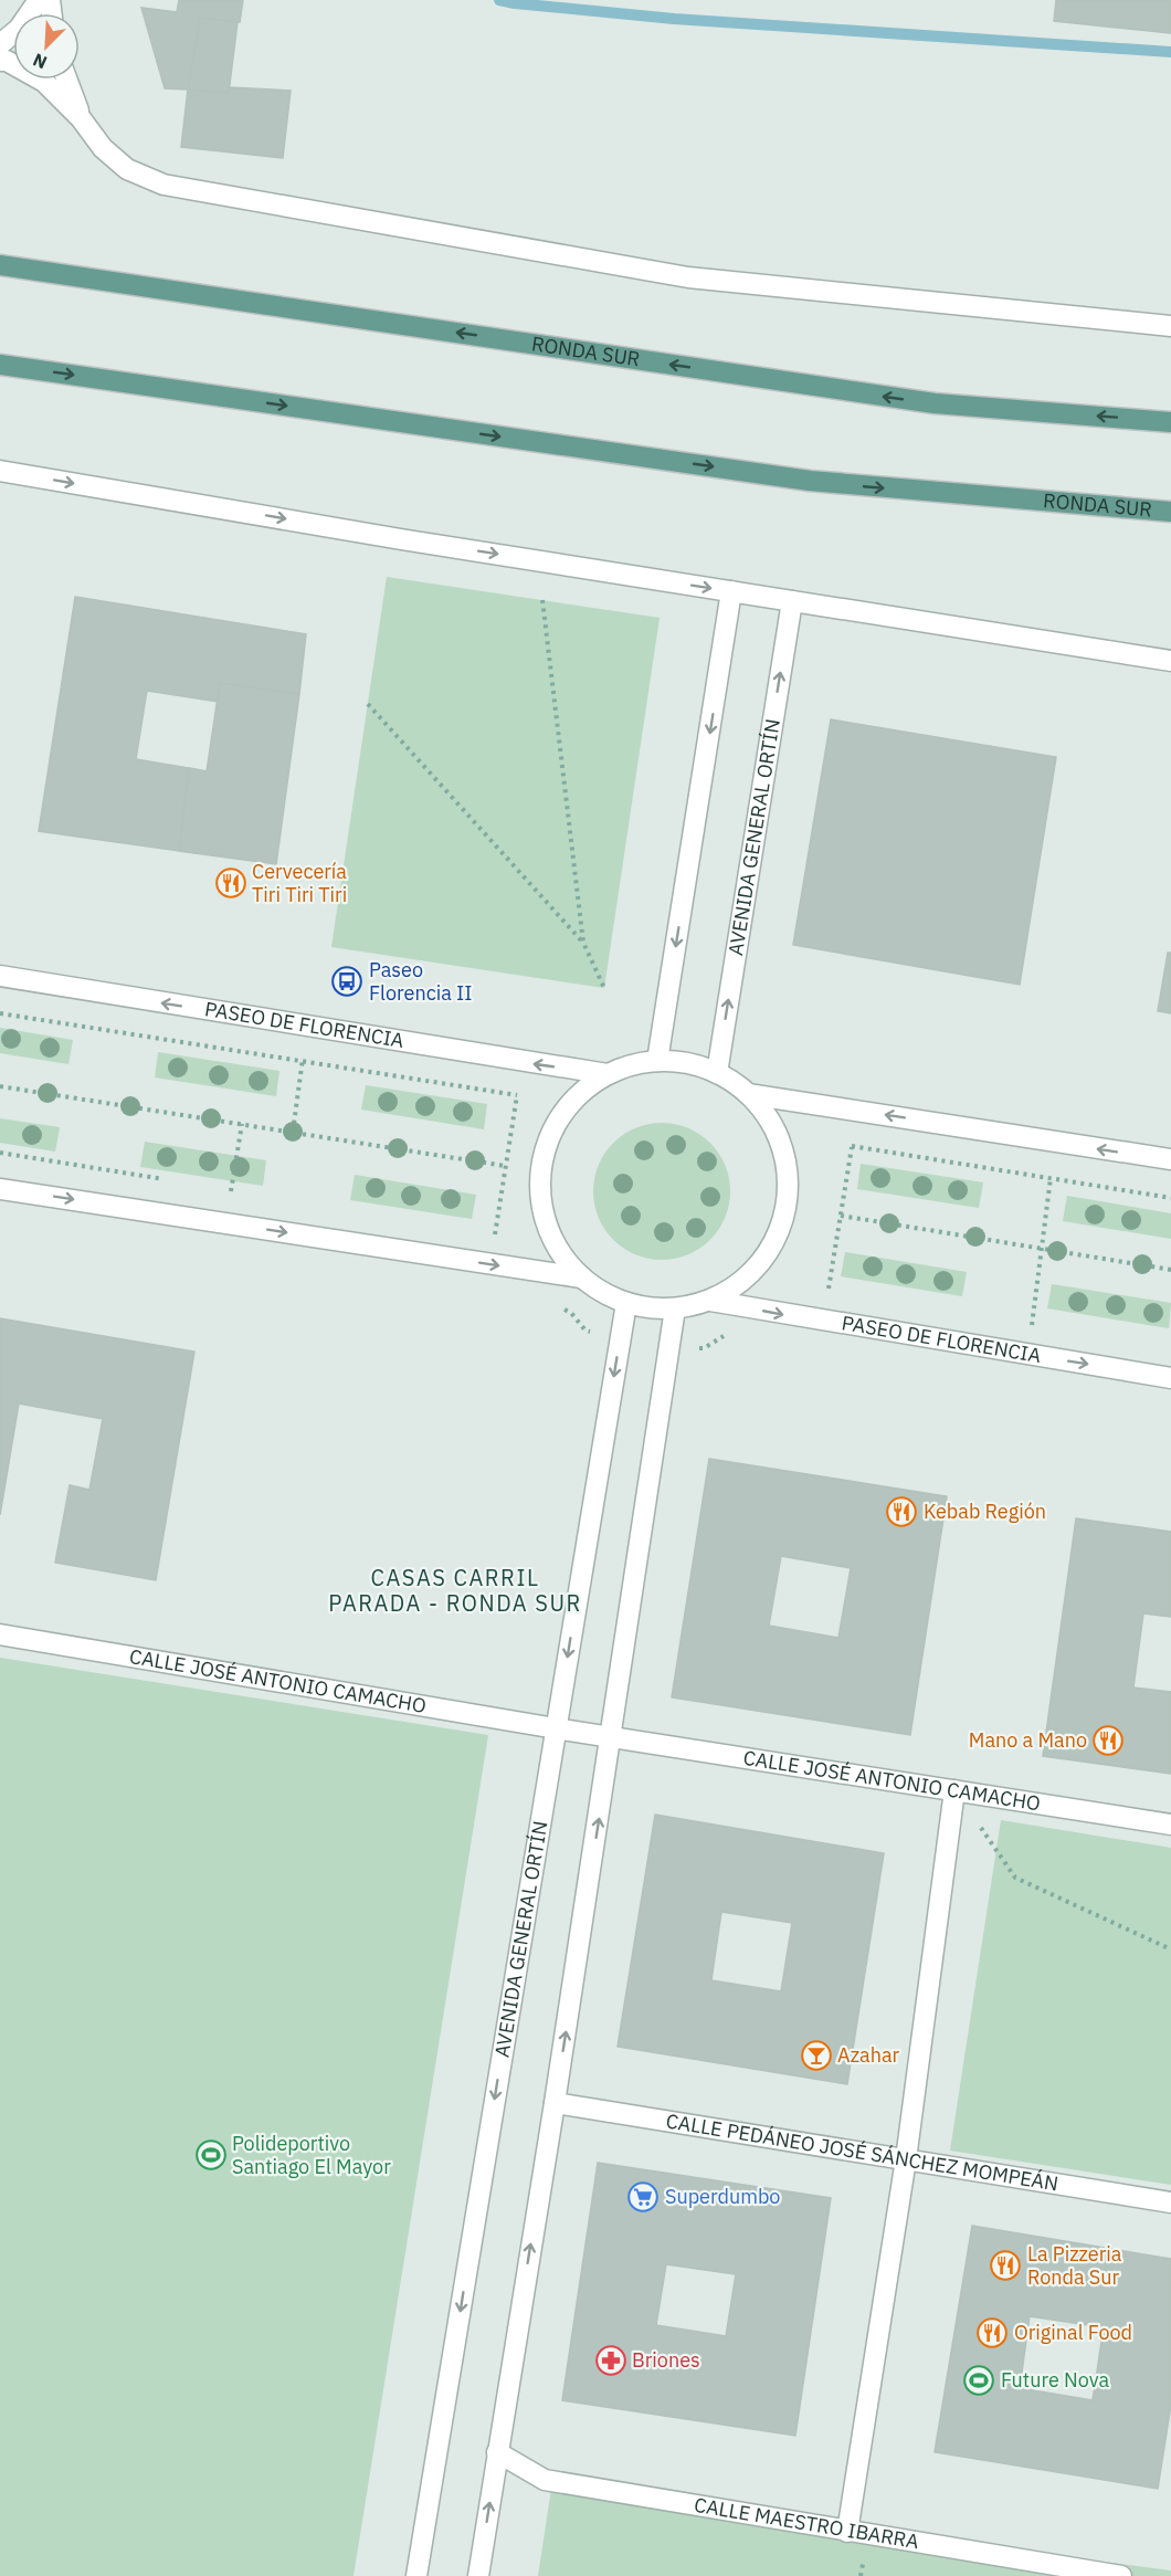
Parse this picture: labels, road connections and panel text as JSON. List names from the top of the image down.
{
  "streets": {
    "main road": ["RONDA SUR"],
    "street": [
      "AVENIDA GENERAL ORTÍN",
      "PASEO DE FLORENCIA",
      "CALLE JOSÉ ANTONIO CAMACHO",
      "CALLE PEDÁNEO JOSÉ SÁNCHEZ MOMPEÁN",
      "CALLE MAESTRO IBARRA"
    ]
  },
  "crossings": [
    ["AVENIDA GENERAL ORTÍN", "CALLE JOSÉ ANTONIO CAMACHO"]
  ],
  "districts": ["CASAS CARRIL PARADA - RONDA SUR"],
  "places": {
    "restaurant": [
      "Cervecería Tiri Tiri Tiri",
      "Kebab Región",
      "Mano a Mano",
      "La Pizzeria Ronda Sur",
      "Original Food"
    ],
    "bus stop": ["Paseo Florencia II"],
    "bar": ["Azahar"],
    "sports": ["Polideportivo Santiago El Mayor", "Future Nova"],
    "supermarket": ["Superdumbo"],
    "pharmacy": ["Briones"]
  },
  "north": "bottom left"
}
